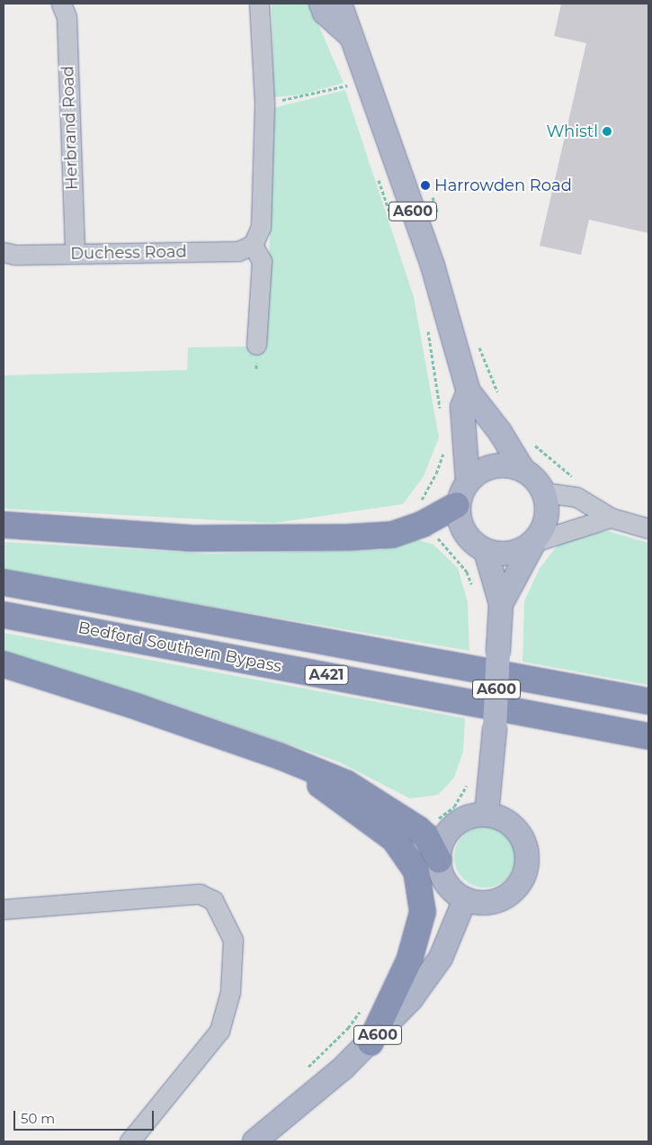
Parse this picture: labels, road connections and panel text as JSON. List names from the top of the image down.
{
  "streets": {
    "highway": ["Bedford Southern Bypass", "A421"],
    "main road": ["A600"],
    "street": ["Herbrand Road", "Duchess Road"]
  },
  "crossings": [
    ["Herbrand Road", "Duchess Road"]
  ],
  "places": ["Whistl", "Harrowden Road"],
  "scale_bar": "50 m"
}
